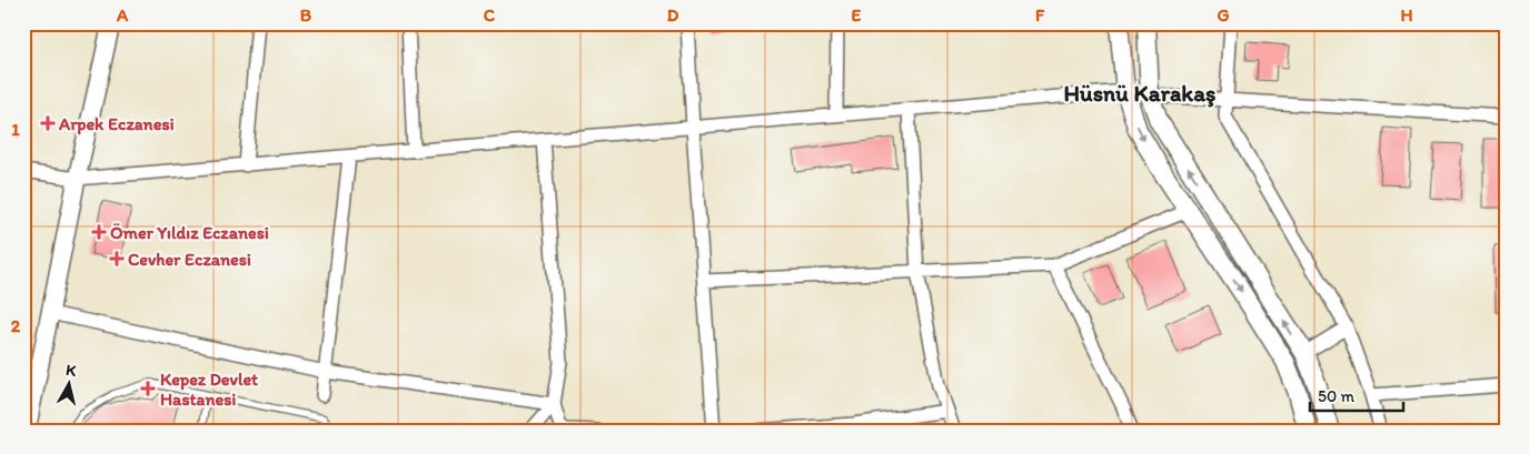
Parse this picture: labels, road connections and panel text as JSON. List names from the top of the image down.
{
  "districts": ["Hüsnü Karakaş"],
  "places": {
    "health": [
      "Arpek Eczanesi",
      "Ömer Yıldız Eczanesi",
      "Cevher Eczanesi",
      "Kepez Devlet Hastanesi"
    ]
  },
  "scale_bar": "50 m",
  "north": "top",
  "grid": {
    "columns": [
      "A",
      "B",
      "C",
      "D",
      "E",
      "F",
      "G",
      "H"
    ],
    "rows": ["1", "2"]
  }
}
